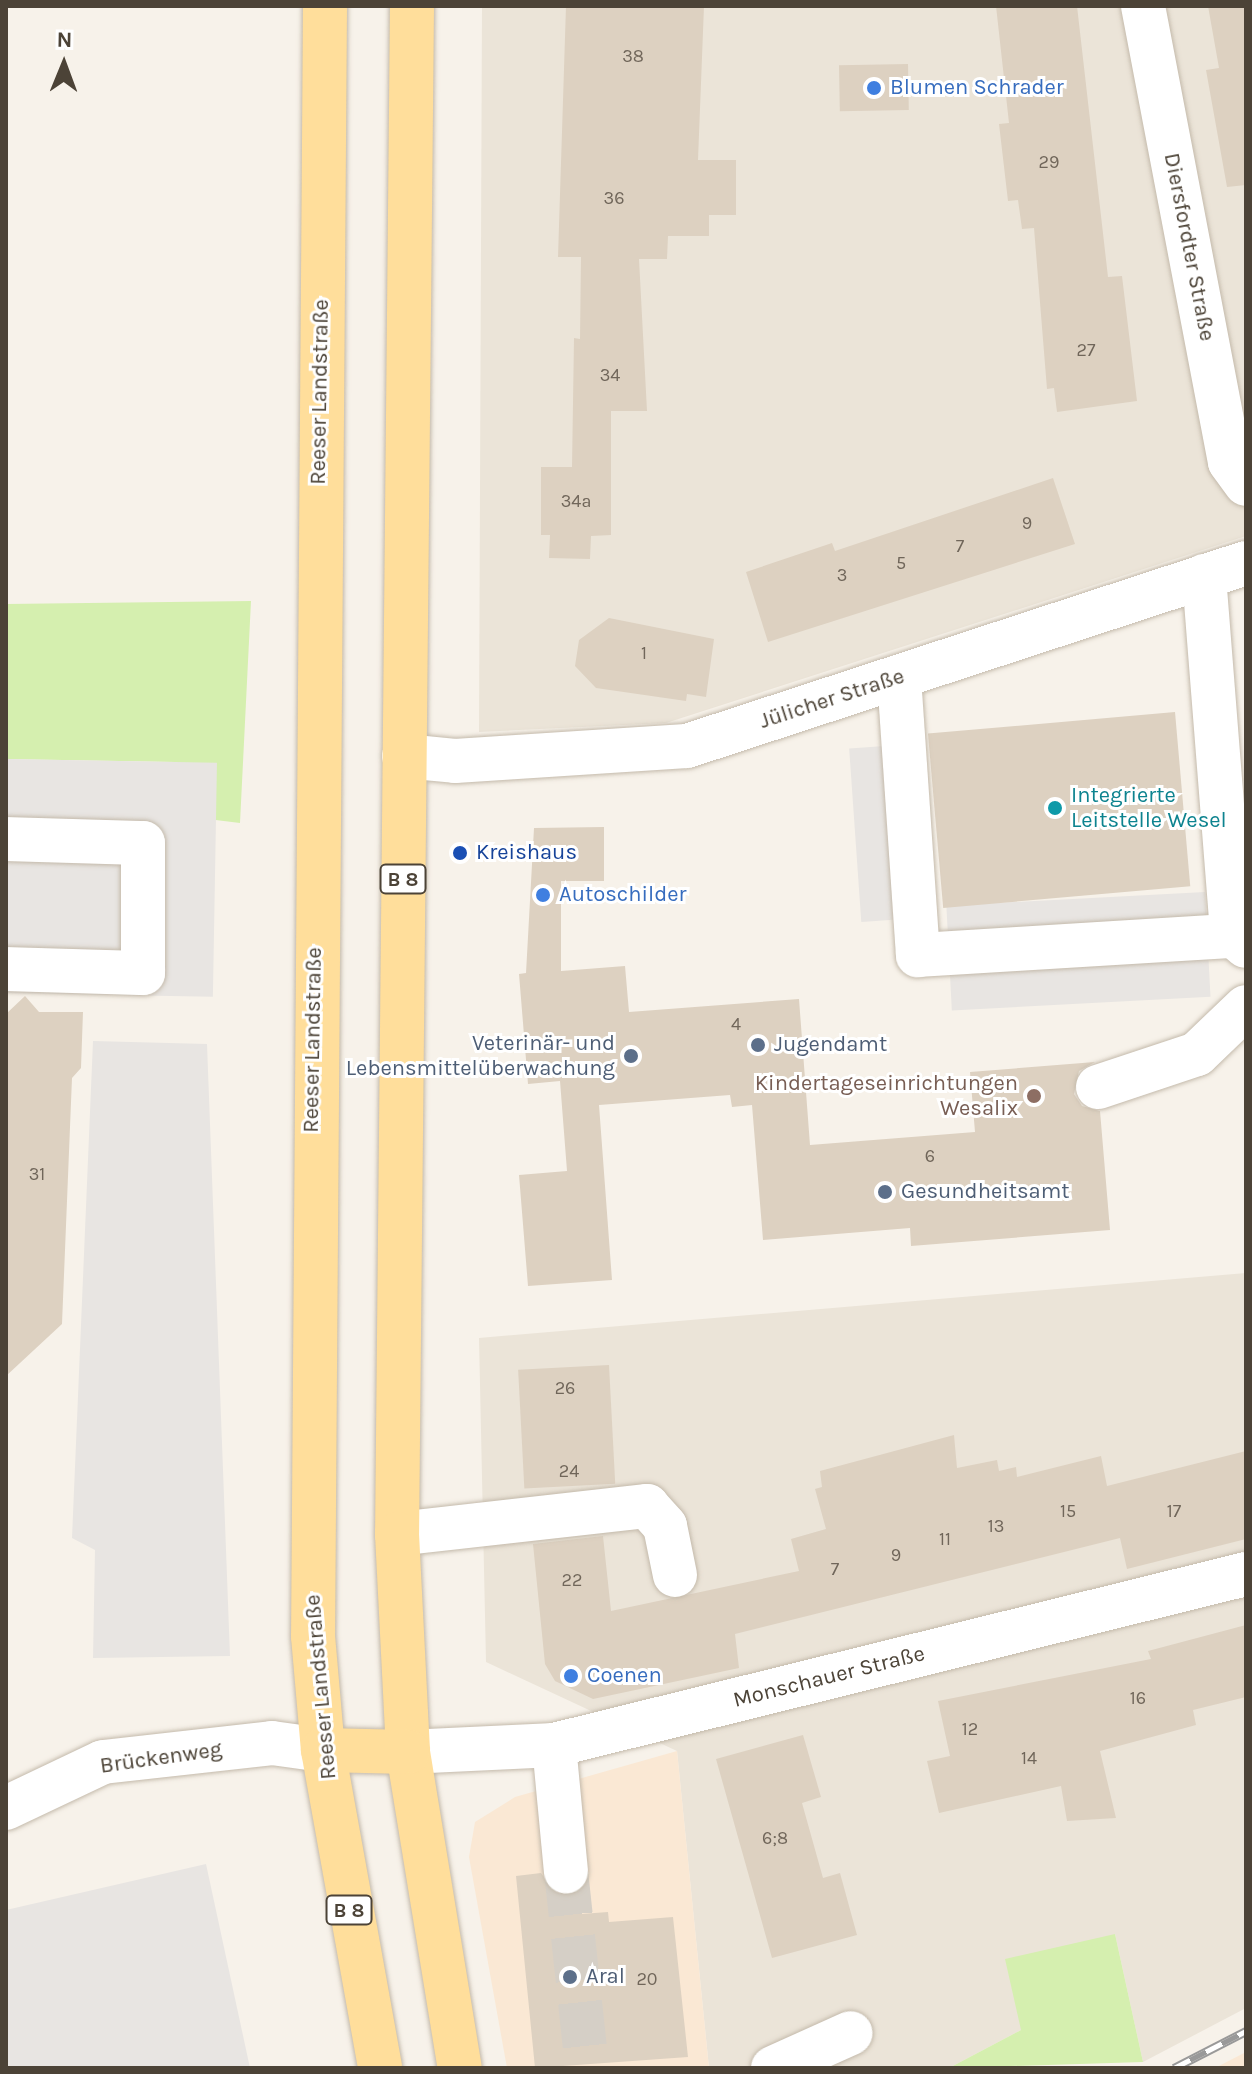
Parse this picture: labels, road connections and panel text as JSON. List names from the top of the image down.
{
  "streets": {
    "main road": ["Reeser Landstraße", "B 8"],
    "street": [
      "Diersfordter Straße",
      "Jülicher Straße",
      "Monschauer Straße",
      "Brückenweg"
    ]
  },
  "crossings": [
    ["Reeser Landstraße", "Brückenweg"],
    ["Jülicher Straße", "B 8"],
    ["B 8", "Monschauer Straße"]
  ],
  "places": [
    "Blumen Schrader",
    "Integrierte Leitstelle Wesel",
    "Kreishaus",
    "Autoschilder",
    "Jugendamt",
    "Veterinär- und Lebensmittelüberwachung",
    "Kindertageseinrichtungen Wesalix",
    "Gesundheitsamt",
    "Coenen",
    "Aral"
  ],
  "house_numbers": [
    "38",
    "29",
    "36",
    "27",
    "34",
    "34a",
    "9",
    "7",
    "5",
    "3",
    "1",
    "4",
    "6",
    "31",
    "26",
    "24",
    "15",
    "17",
    "13",
    "11",
    "9",
    "7",
    "22",
    "16",
    "12",
    "14",
    "6;8",
    "20"
  ],
  "north": "top"
}
